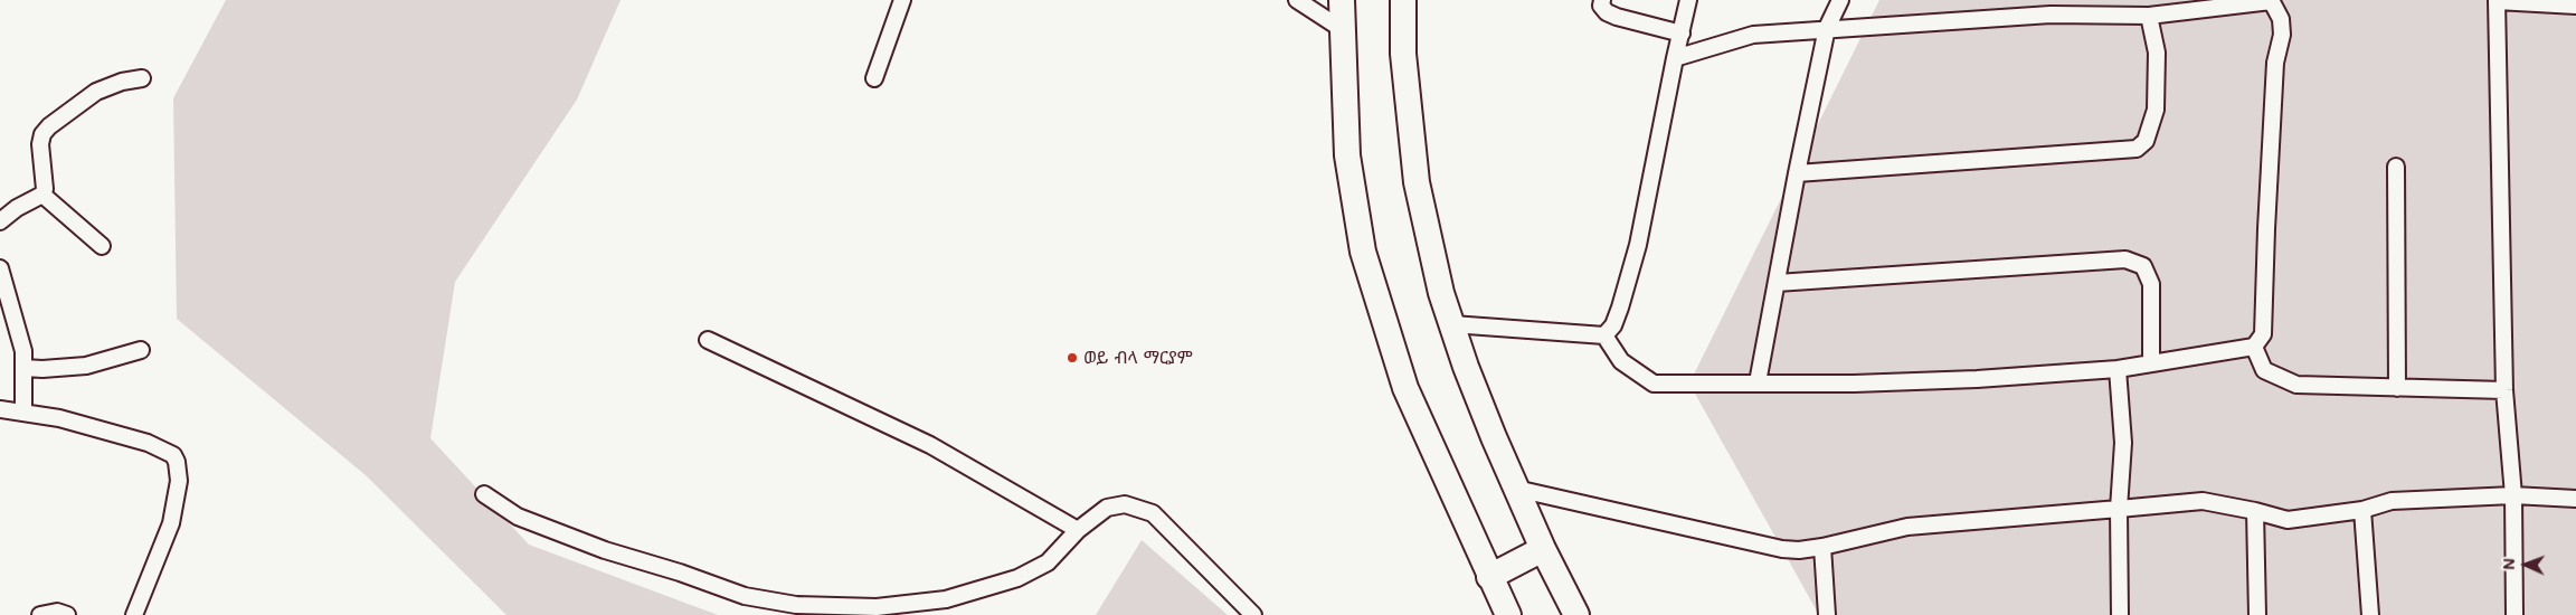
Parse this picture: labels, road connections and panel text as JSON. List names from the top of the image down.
{
  "places": ["ወይ ብላ ማርያም"],
  "north": "left"
}
